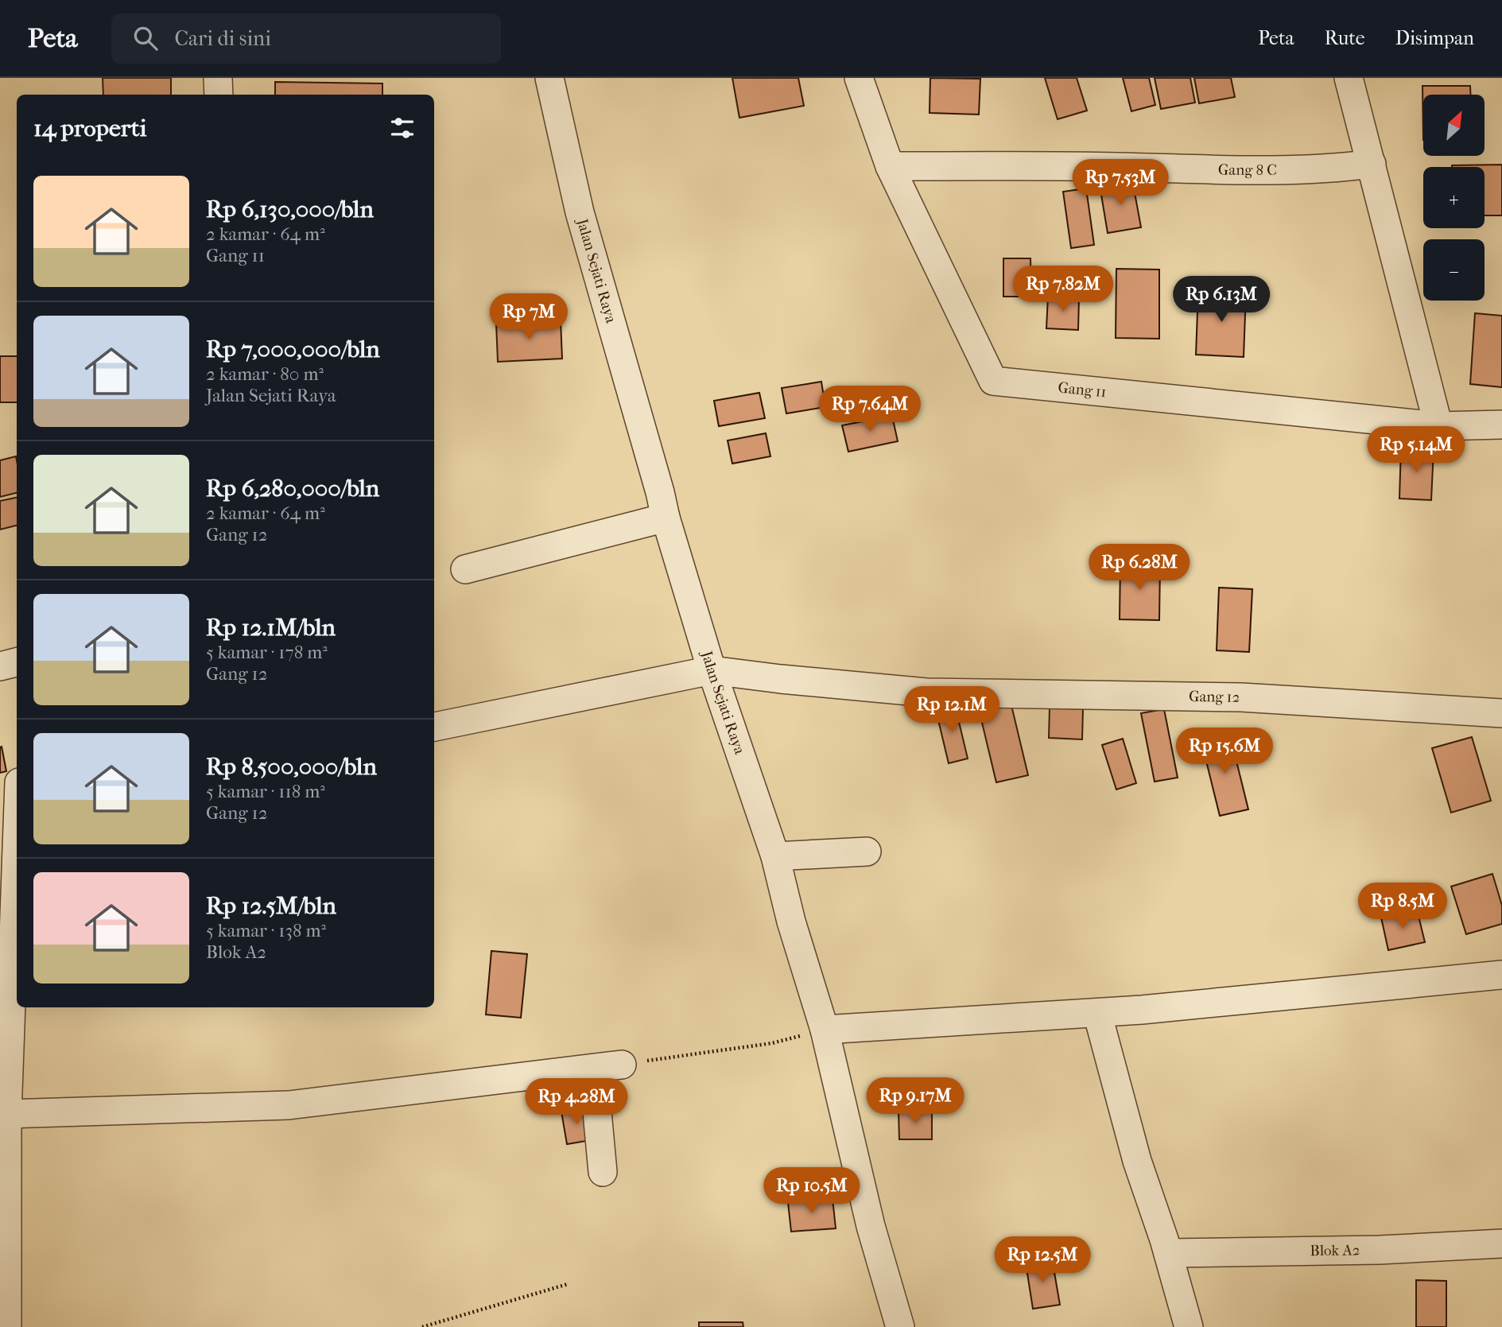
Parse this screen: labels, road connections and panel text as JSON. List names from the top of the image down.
{
  "streets": {
    "street": [
      "Gang 8 C",
      "Jalan Sejati Raya",
      "Gang 11",
      "Gang 12",
      "Blok A2"
    ]
  },
  "crossings": [
    ["Gang 8 C", "Gang 11"],
    ["Jalan Sejati Raya", "Gang 12"]
  ],
  "north": "top right",
  "page": {
    "header": "Peta",
    "search": "Cari di sini",
    "nav": ["Peta", "Rute", "Disimpan"],
    "map_buttons": ["+", "−"],
    "heading": "14 properti",
    "price": [
      "Rp 7.53M",
      "Rp 7.82M",
      "Rp 6.13M",
      "Rp 7M",
      "Rp 7.64M",
      "Rp 5.14M",
      "Rp 6.28M",
      "Rp 12.1M",
      "Rp 15.6M",
      "Rp 8.5M",
      "Rp 9.17M",
      "Rp 4.28M",
      "Rp 10.5M",
      "Rp 12.5M"
    ],
    "list": [
      {
        "name": "Rp 6,130,000/bln",
        "note": "2 kamar · 64 m² · Gang 11"
      },
      {
        "name": "Rp 7,000,000/bln",
        "note": "2 kamar · 80 m² · Jalan Sejati Raya"
      },
      {
        "name": "Rp 6,280,000/bln",
        "note": "2 kamar · 64 m² · Gang 12"
      },
      {
        "name": "Rp 12.1M/bln",
        "note": "5 kamar · 178 m² · Gang 12"
      },
      {
        "name": "Rp 8,500,000/bln",
        "note": "5 kamar · 118 m² · Gang 12"
      },
      {
        "name": "Rp 12.5M/bln",
        "note": "5 kamar · 138 m² · Blok A2"
      }
    ]
  }
}
